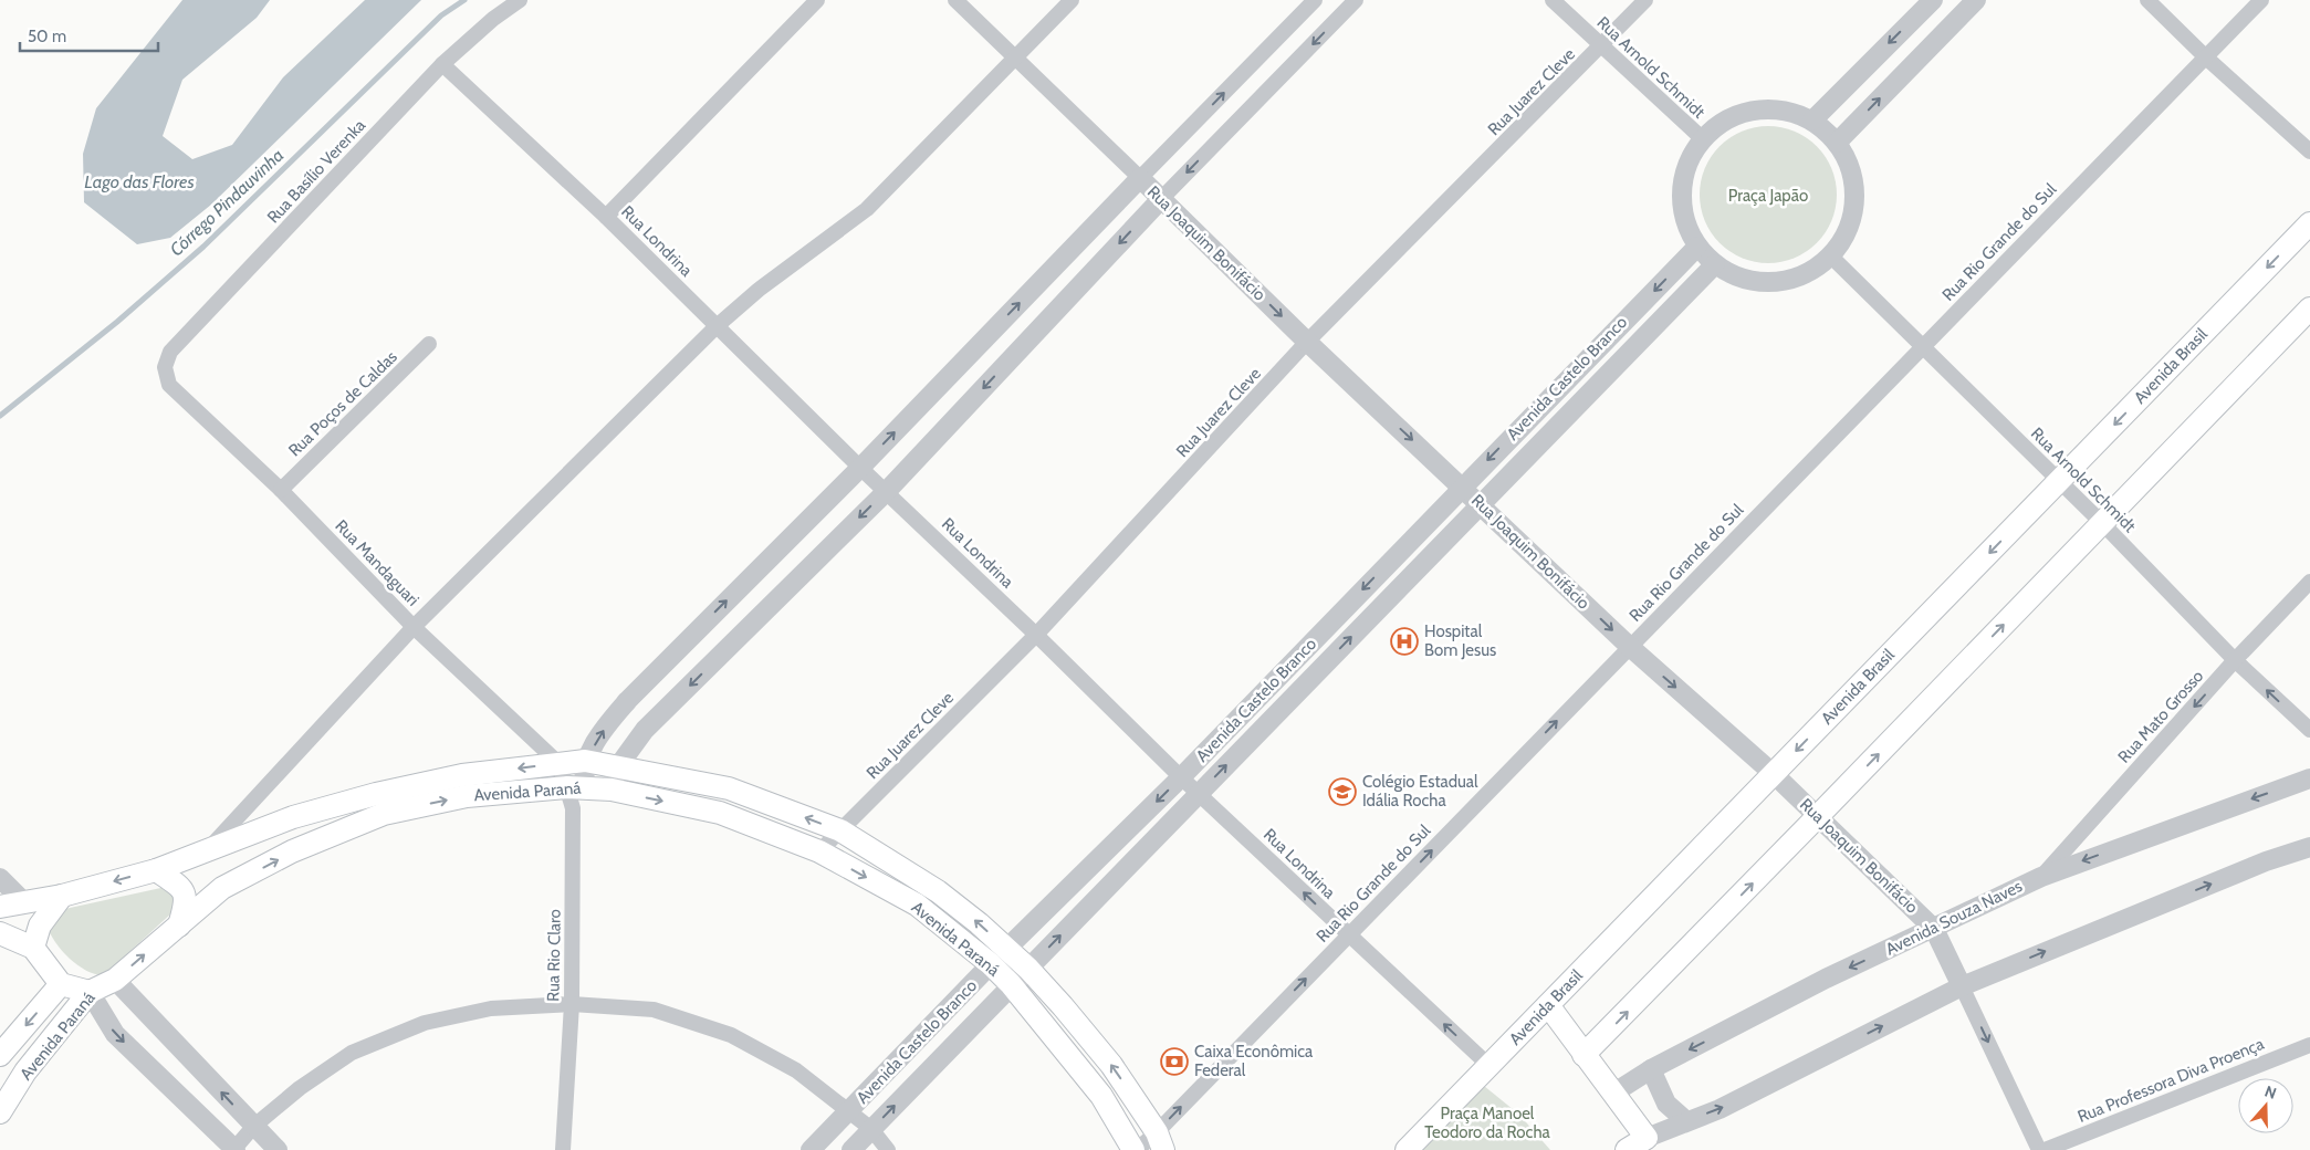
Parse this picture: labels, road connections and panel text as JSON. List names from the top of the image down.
{
  "streets": {
    "main road": ["Avenida Brasil", "Avenida Paraná"],
    "street": [
      "Rua Arnold Schmidt",
      "Rua Juarez Cleve",
      "Rua Basílio Verenka",
      "Rua Londrina",
      "Rua Rio Grande do Sul",
      "Rua Joaquim Bonifácio",
      "Avenida Castelo Branco",
      "Rua Poços de Caldas",
      "Rua Mandaguari",
      "Rua Mato Grosso",
      "Avenida Souza Naves",
      "Rua Rio Claro",
      "Rua Professora Diva Proença"
    ]
  },
  "crossings": [
    ["Rua Arnold Schmidt", "Rua Juarez Cleve"],
    ["Rua Arnold Schmidt", "Rua Rio Grande do Sul"],
    ["Rua Arnold Schmidt", "Avenida Brasil"],
    ["Rua Arnold Schmidt", "Avenida Castelo Branco"],
    ["Rua Arnold Schmidt", "Rua Mato Grosso"],
    ["Rua Juarez Cleve", "Rua Londrina"],
    ["Rua Juarez Cleve", "Rua Joaquim Bonifácio"],
    ["Rua Juarez Cleve", "Avenida Paraná"],
    ["Rua Basílio Verenka", "Rua Londrina"],
    ["Rua Basílio Verenka", "Rua Mandaguari"],
    ["Rua Londrina", "Rua Rio Grande do Sul"],
    ["Rua Londrina", "Avenida Brasil"],
    ["Rua Londrina", "Avenida Castelo Branco"],
    ["Rua Rio Grande do Sul", "Rua Joaquim Bonifácio"],
    ["Rua Rio Grande do Sul", "Avenida Paraná"],
    ["Rua Joaquim Bonifácio", "Avenida Brasil"],
    ["Rua Joaquim Bonifácio", "Avenida Castelo Branco"],
    ["Rua Joaquim Bonifácio", "Avenida Souza Naves"],
    ["Avenida Castelo Branco", "Avenida Paraná"],
    ["Rua Poços de Caldas", "Rua Mandaguari"],
    ["Rua Mandaguari", "Avenida Paraná"],
    ["Rua Mandaguari", "Rua Rio Claro"],
    ["Rua Mato Grosso", "Avenida Souza Naves"],
    ["Avenida Paraná", "Rua Rio Claro"]
  ],
  "one_way": ["Rua Rio Grande do Sul", "Rua Joaquim Bonifácio", "Rua Mato Grosso"],
  "water": ["Lago das Flores", "Córrego Pindauvinha"],
  "parks": ["Praça Japão", "Praça Manoel Teodoro da Rocha"],
  "places": {
    "hospital": ["Hospital Bom Jesus"],
    "school or university": ["Colégio Estadual Idália Rocha"],
    "bank": ["Caixa Econômica Federal"]
  },
  "scale_bar": "50 m",
  "north": "top"
}
